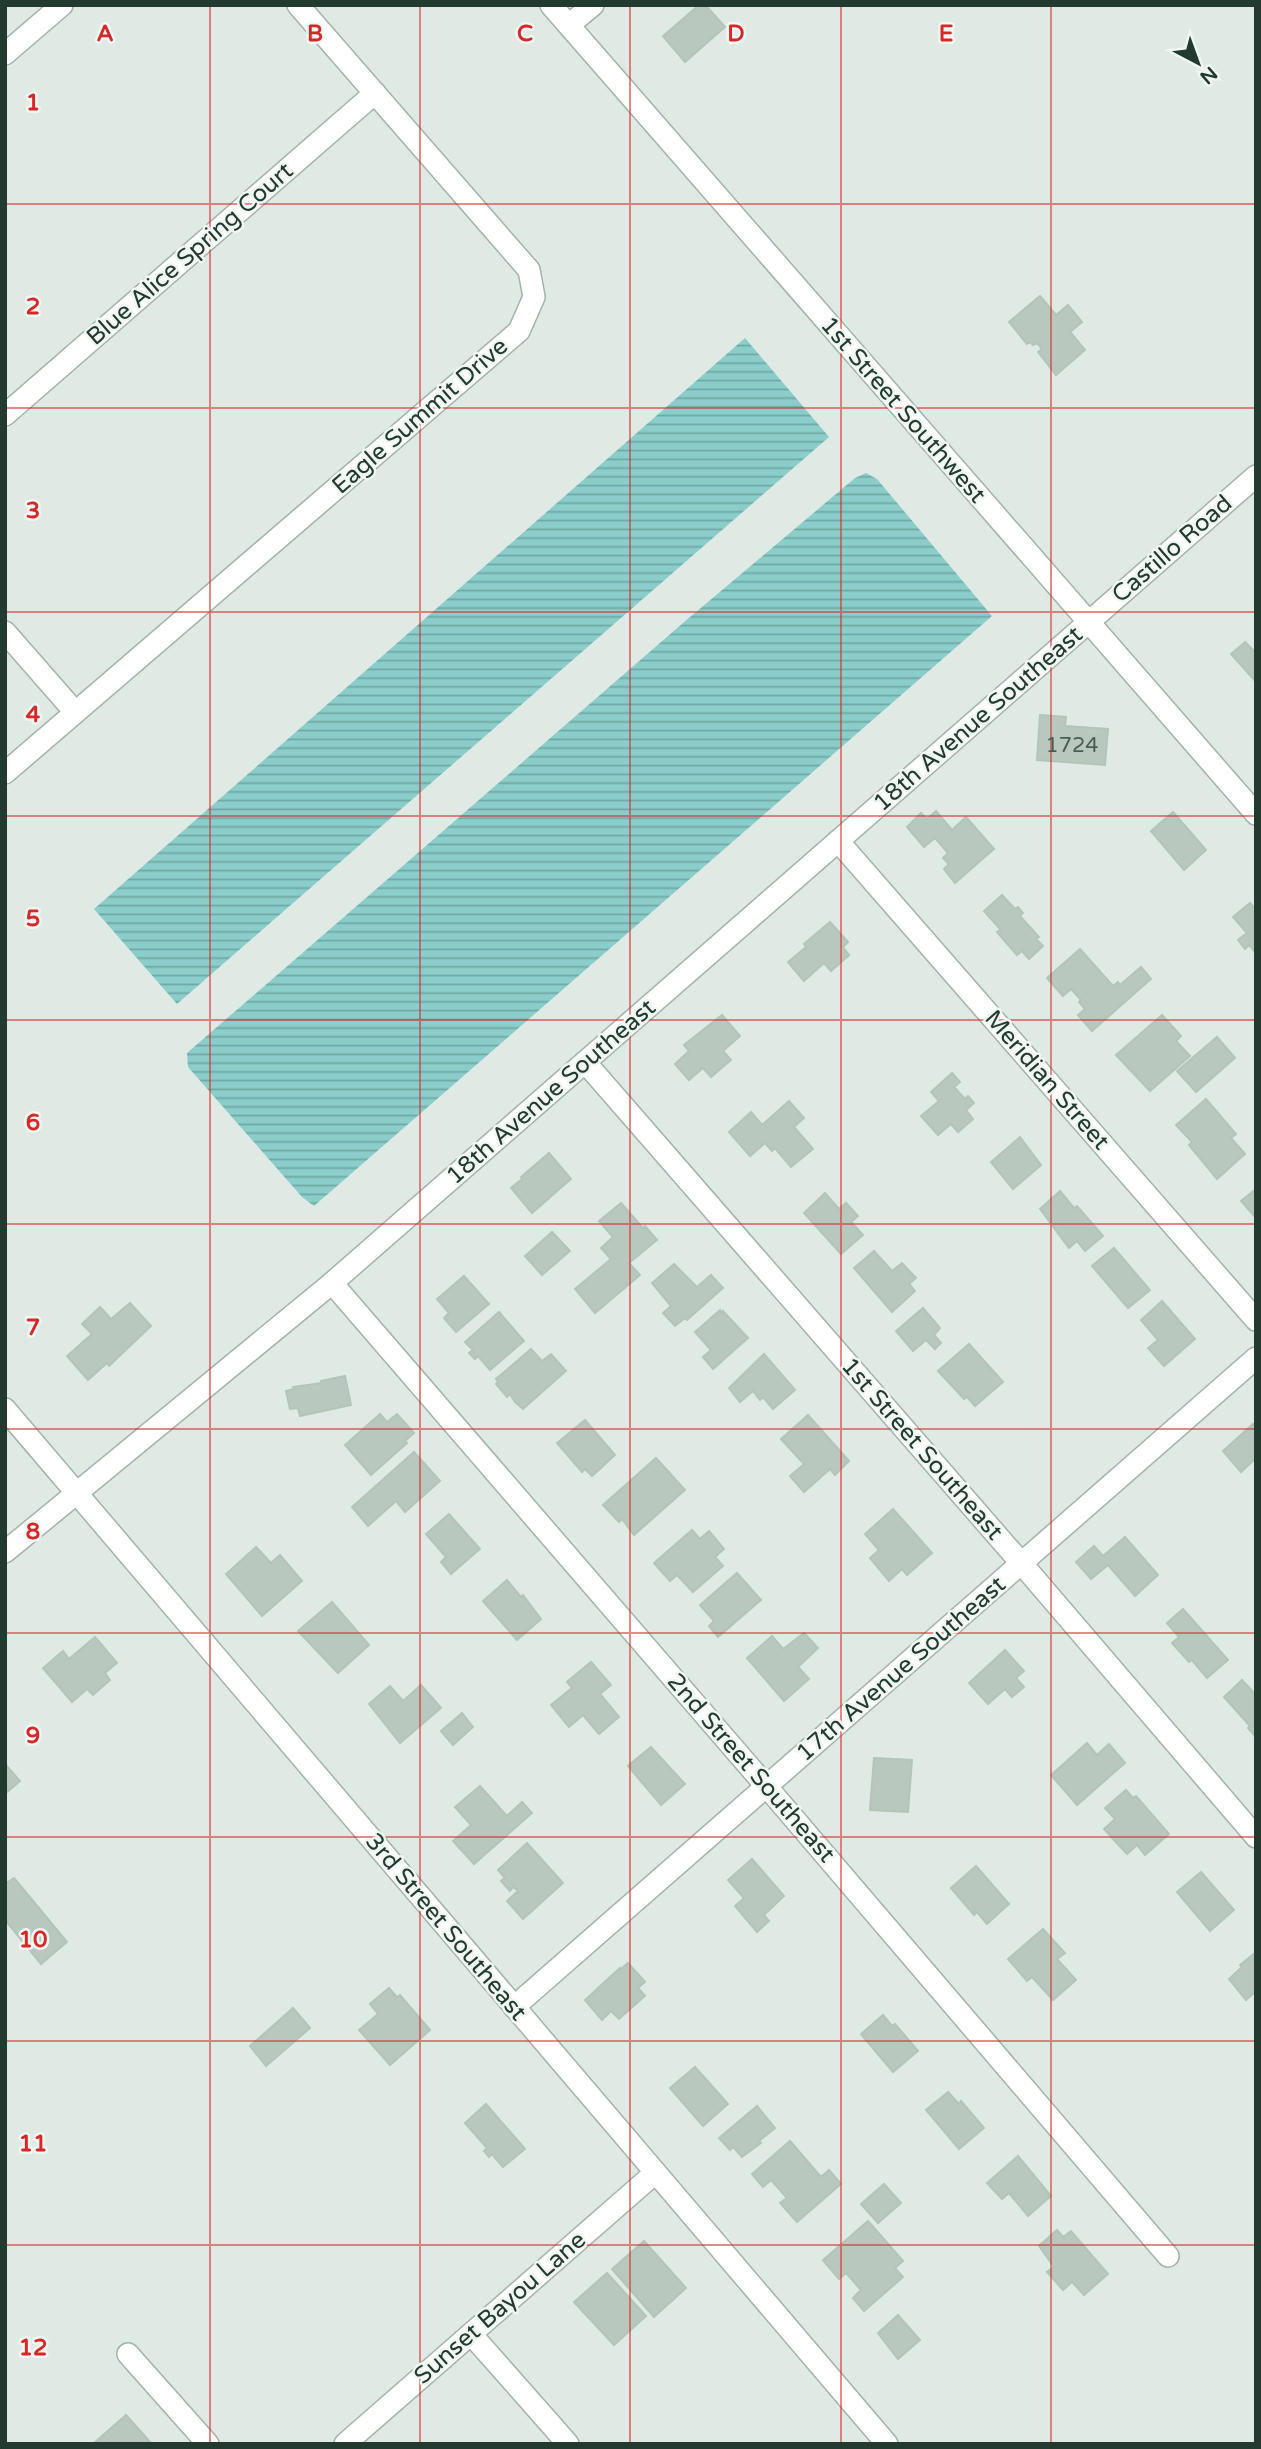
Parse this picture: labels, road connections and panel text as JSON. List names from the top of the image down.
{
  "streets": {
    "street": [
      "Blue Alice Spring Court",
      "1st Street Southwest",
      "Eagle Summit Drive",
      "Castillo Road",
      "18th Avenue Southeast",
      "Meridian Street",
      "1st Street Southeast",
      "17th Avenue Southeast",
      "2nd Street Southeast",
      "3rd Street Southeast",
      "Sunset Bayou Lane"
    ]
  },
  "crossings": [
    ["Blue Alice Spring Court", "Eagle Summit Drive"],
    ["1st Street Southwest", "Castillo Road"],
    ["1st Street Southwest", "18th Avenue Southeast"],
    ["Castillo Road", "18th Avenue Southeast"],
    ["18th Avenue Southeast", "Meridian Street"],
    ["18th Avenue Southeast", "1st Street Southeast"],
    ["18th Avenue Southeast", "2nd Street Southeast"],
    ["18th Avenue Southeast", "3rd Street Southeast"],
    ["1st Street Southeast", "17th Avenue Southeast"],
    ["17th Avenue Southeast", "2nd Street Southeast"],
    ["17th Avenue Southeast", "3rd Street Southeast"],
    ["3rd Street Southeast", "Sunset Bayou Lane"]
  ],
  "house_numbers": ["1724"],
  "north": "bottom right",
  "grid": {
    "columns": [
      "A",
      "B",
      "C",
      "D",
      "E"
    ],
    "rows": [
      "1",
      "2",
      "3",
      "4",
      "5",
      "6",
      "7",
      "8",
      "9",
      "10",
      "11",
      "12"
    ]
  }
}
